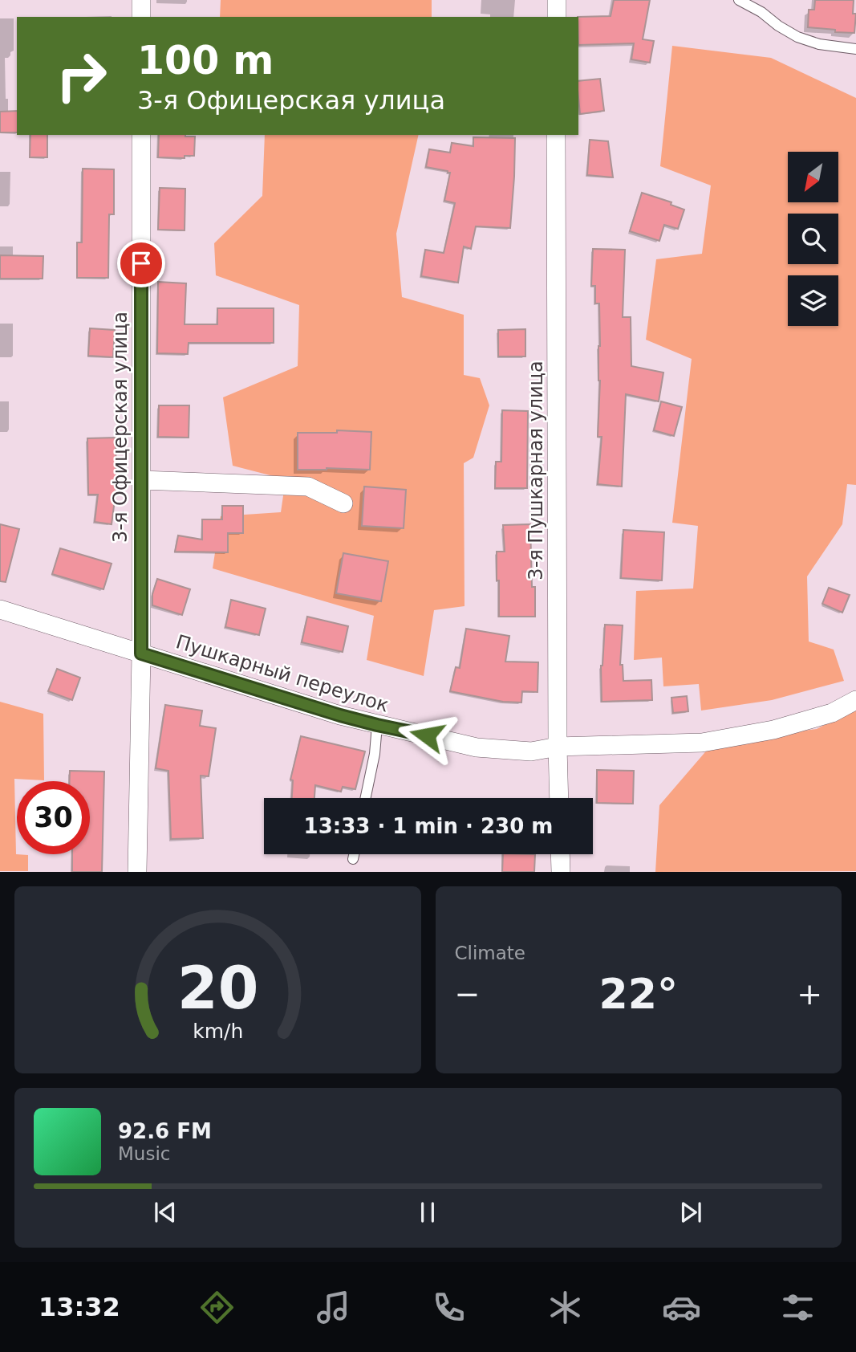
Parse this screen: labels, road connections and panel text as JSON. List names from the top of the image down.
{
  "streets": {
    "street": ["3-я Офицерская улица", "3-я Пушкарная улица", "Пушкарный переулок"]
  },
  "crossings": [
    ["3-я Офицерская улица", "Пушкарный переулок"],
    ["3-я Пушкарная улица", "Пушкарный переулок"]
  ],
  "north": "bottom left",
  "page": {
    "turn": ["100 m", "3-я Офицерская улица"],
    "limit": "30",
    "trip": "13:33 · 1 min · 230 m",
    "tile": "Climate",
    "heat": ["−", "22°", "+"],
    "song": ["92.6 FM", "Music"],
    "tabs": "13:32",
    "gauge": ["20", "km/h"]
  }
}
